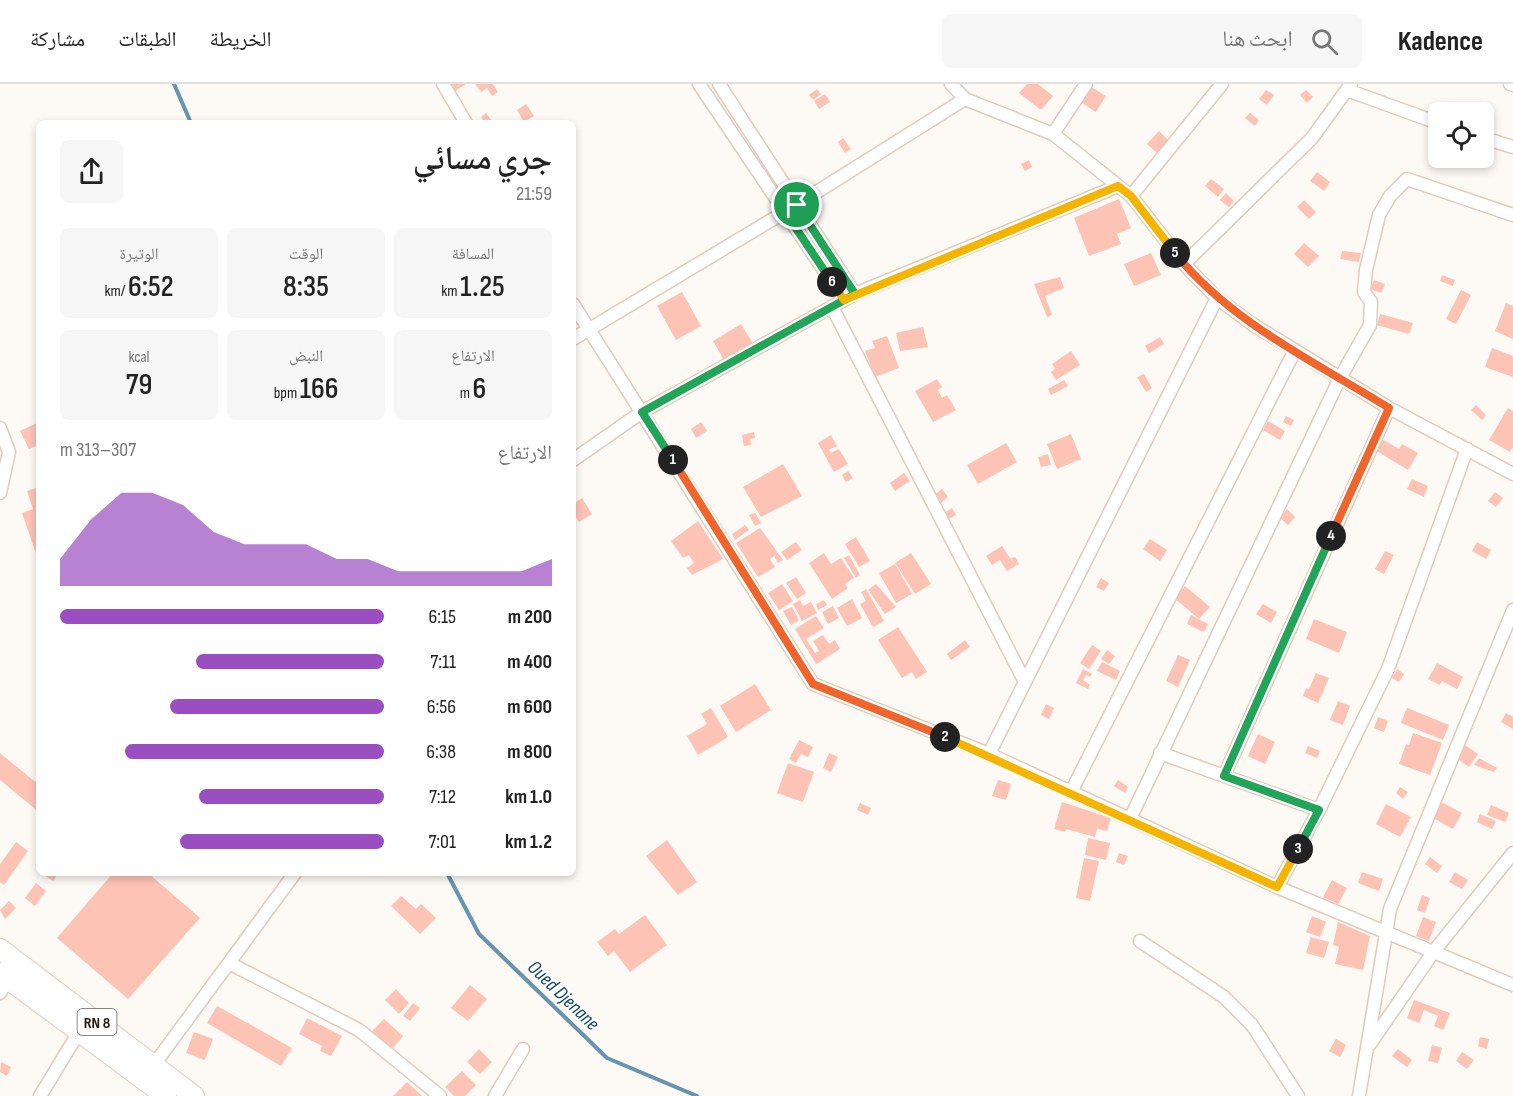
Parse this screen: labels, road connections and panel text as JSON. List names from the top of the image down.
{
  "streets": {
    "main road": ["RN 8"]
  },
  "water": ["Oued Djenane"],
  "page": {
    "header": "Kadence",
    "search": "ابحث هنا",
    "nav": ["الخريطة", "الطبقات", "مشاركة"],
    "heading": ["جري مسائي", "21:59"],
    "stats": [
      ["المسافة", "1.25 km"],
      ["الوقت", "8:35"],
      ["الوتيرة", "6:52 /km"],
      ["الارتفاع", "6 m"],
      ["النبض", "166 bpm"],
      ["kcal", "79"]
    ],
    "pins": [
      "5",
      "6",
      "1",
      "4",
      "2",
      "3"
    ],
    "chart": ["الارتفاع", "307–313 m"],
    "list": [
      {
        "name": "200 m",
        "note": "6:15"
      },
      {
        "name": "400 m",
        "note": "7:11"
      },
      {
        "name": "600 m",
        "note": "6:56"
      },
      {
        "name": "800 m",
        "note": "6:38"
      },
      {
        "name": "1.0 km",
        "note": "7:12"
      },
      {
        "name": "1.2 km",
        "note": "7:01"
      }
    ]
  }
}
